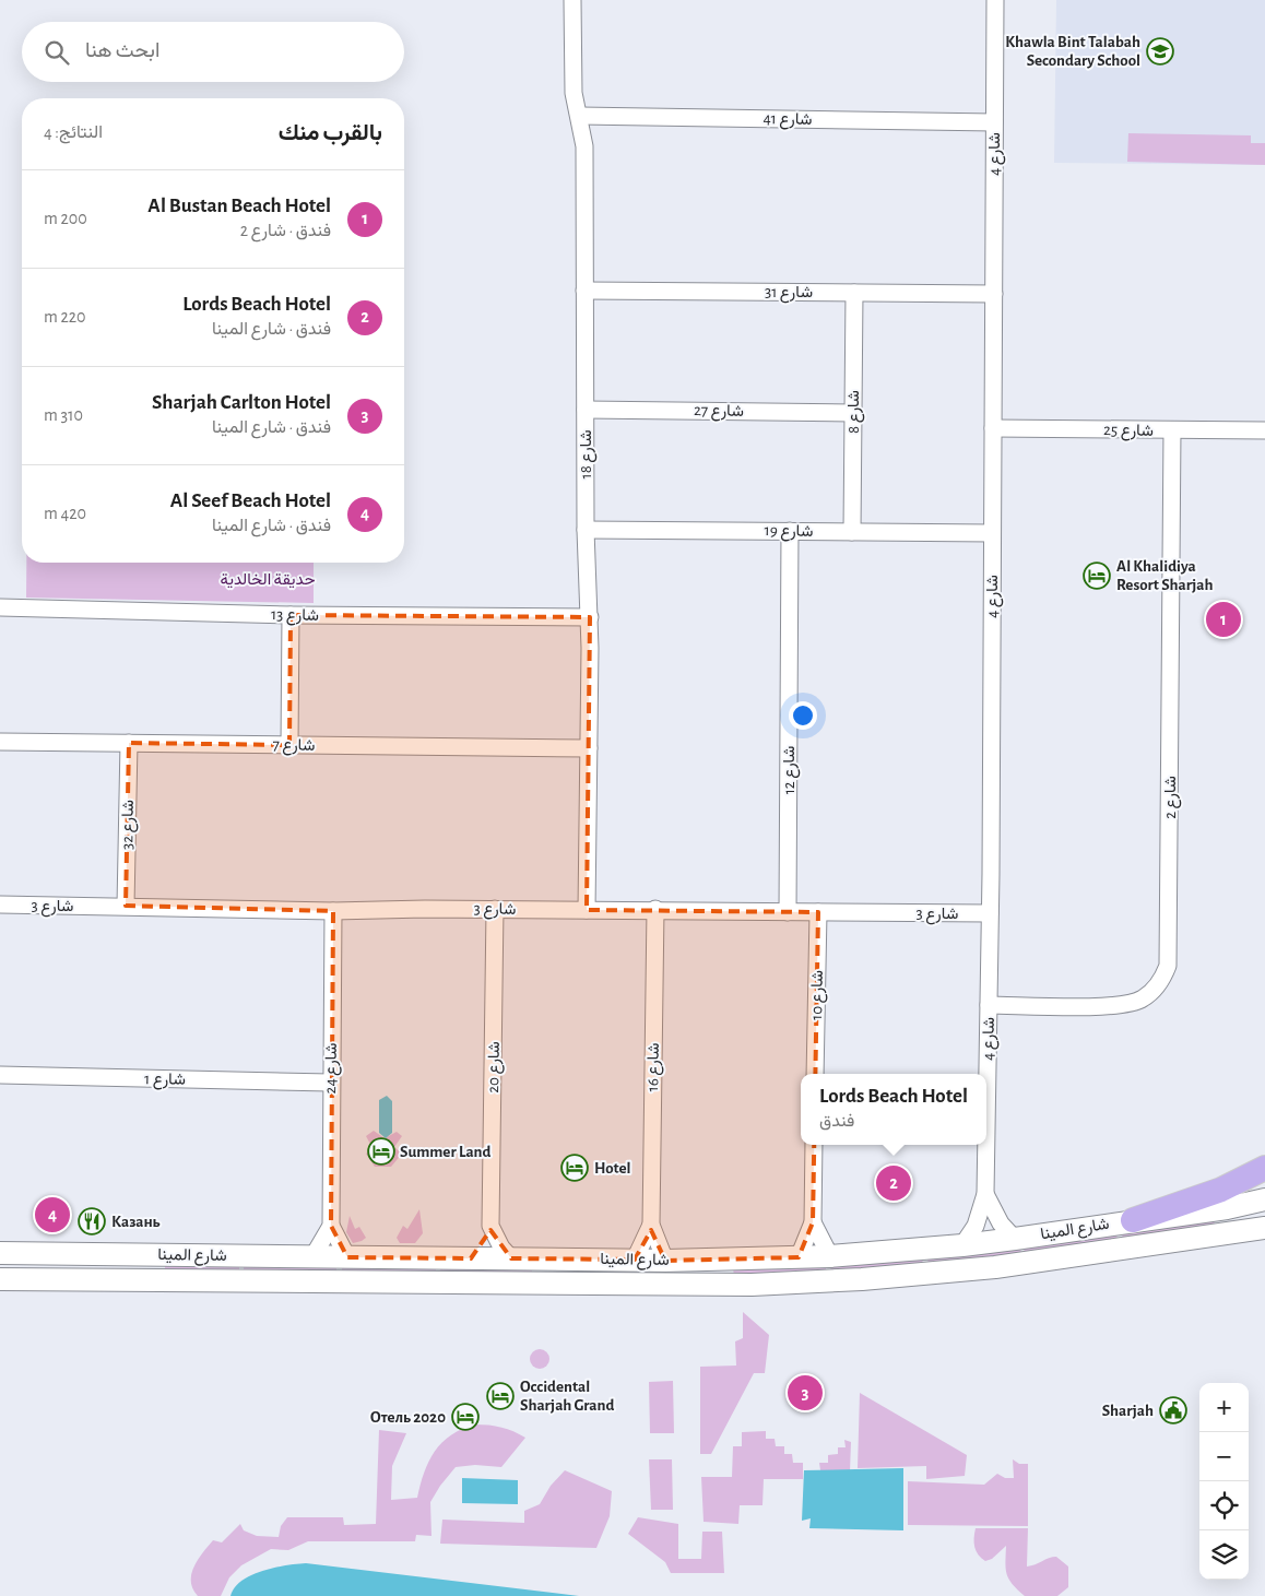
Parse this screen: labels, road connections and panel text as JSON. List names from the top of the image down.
{
  "streets": {
    "main road": ["شارع المينا"],
    "street": [
      "شارع 41",
      "شارع 4",
      "شارع 31",
      "شارع 27",
      "شارع 8",
      "شارع 25",
      "شارع 18",
      "شارع 19",
      "شارع 13",
      "شارع 7",
      "شارع 12",
      "شارع 2",
      "شارع 32",
      "شارع 3",
      "شارع 10",
      "شارع 20",
      "شارع 16",
      "شارع 24",
      "شارع 1"
    ]
  },
  "crossings": [
    ["شارع 41", "شارع 4"],
    ["شارع 41", "شارع 18"],
    ["شارع 4", "شارع 31"],
    ["شارع 4", "شارع 25"],
    ["شارع 4", "شارع 19"],
    ["شارع 4", "شارع 2"],
    ["شارع 4", "شارع 3"],
    ["شارع 4", "شارع المينا"],
    ["شارع 31", "شارع 8"],
    ["شارع 31", "شارع 18"],
    ["شارع 27", "شارع 8"],
    ["شارع 27", "شارع 18"],
    ["شارع 8", "شارع 19"],
    ["شارع 25", "شارع 2"],
    ["شارع 18", "شارع 19"],
    ["شارع 18", "شارع 13"],
    ["شارع 18", "شارع 7"],
    ["شارع 18", "شارع 3"],
    ["شارع 19", "شارع 12"],
    ["شارع 7", "شارع 32"],
    ["شارع 12", "شارع 3"],
    ["شارع 32", "شارع 3"],
    ["شارع 3", "شارع 10"],
    ["شارع 3", "شارع 20"],
    ["شارع 3", "شارع 16"],
    ["شارع 3", "شارع 24"],
    ["شارع 20", "شارع المينا"],
    ["شارع 16", "شارع المينا"],
    ["شارع 24", "شارع 1"],
    ["شارع 24", "شارع المينا"]
  ],
  "parks": ["حديقة الخالدية"],
  "places": {
    "school or university": ["Khawla Bint Talabah Secondary School"],
    "hotel": [
      "Al Khalidiya Resort Sharjah",
      "Summer Land",
      "Hotel",
      "Occidental Sharjah Grand",
      "Отель 2020"
    ],
    "restaurant": ["Казань"],
    "public building": ["Sharjah"]
  },
  "page": {
    "search": "ابحث هنا",
    "heading": ["بالقرب منك", "النتائج: 4"],
    "list": [
      {
        "mark": "1",
        "name": "Al Bustan Beach Hotel",
        "note": "فندق · شارع 2",
        "value": "200 m"
      },
      {
        "mark": "2",
        "name": "Lords Beach Hotel",
        "note": "فندق · شارع المينا",
        "value": "220 m"
      },
      {
        "mark": "3",
        "name": "Sharjah Carlton Hotel",
        "note": "فندق · شارع المينا",
        "value": "310 m"
      },
      {
        "mark": "4",
        "name": "Al Seef Beach Hotel",
        "note": "فندق · شارع المينا",
        "value": "420 m"
      }
    ],
    "pins": [
      "1",
      "2",
      "4",
      "3"
    ],
    "popup": ["Lords Beach Hotel", "فندق"],
    "map_buttons": ["+", "−"]
  }
}
